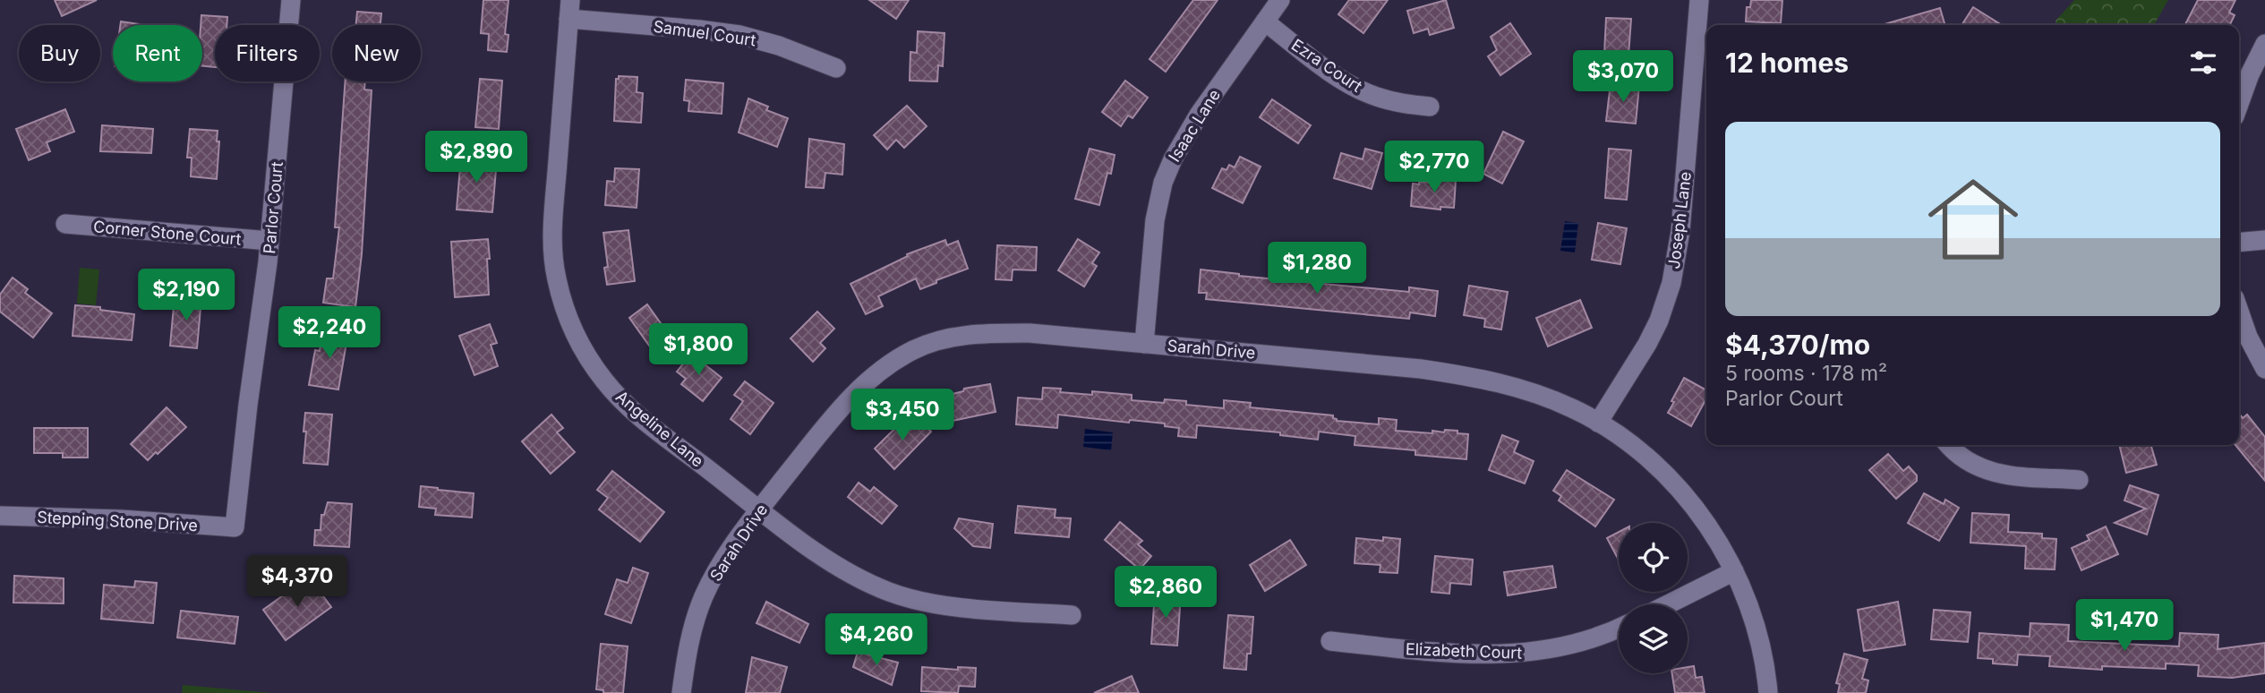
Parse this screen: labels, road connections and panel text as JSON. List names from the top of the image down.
{
  "streets": {
    "street": [
      "Samuel Court",
      "Ezra Court",
      "Isaac Lane",
      "Parlor Court",
      "Joseph Lane",
      "Corner Stone Court",
      "Sarah Drive",
      "Angeline Lane",
      "Stepping Stone Drive",
      "Elizabeth Court"
    ]
  },
  "crossings": [
    ["Samuel Court", "Angeline Lane"],
    ["Ezra Court", "Isaac Lane"],
    ["Isaac Lane", "Sarah Drive"],
    ["Parlor Court", "Corner Stone Court"],
    ["Parlor Court", "Stepping Stone Drive"],
    ["Joseph Lane", "Sarah Drive"],
    ["Sarah Drive", "Angeline Lane"]
  ],
  "page": {
    "chip": [
      "Buy",
      "Rent",
      "Filters",
      "New"
    ],
    "heading": "12 homes",
    "price": [
      "$3,070",
      "$2,890",
      "$2,770",
      "$1,280",
      "$2,190",
      "$2,240",
      "$1,800",
      "$3,450",
      "$4,370",
      "$2,860",
      "$1,470",
      "$4,260"
    ],
    "list": [
      {
        "name": "$4,370/mo",
        "note": "5 rooms · 178 m² · Parlor Court"
      }
    ]
  }
}
